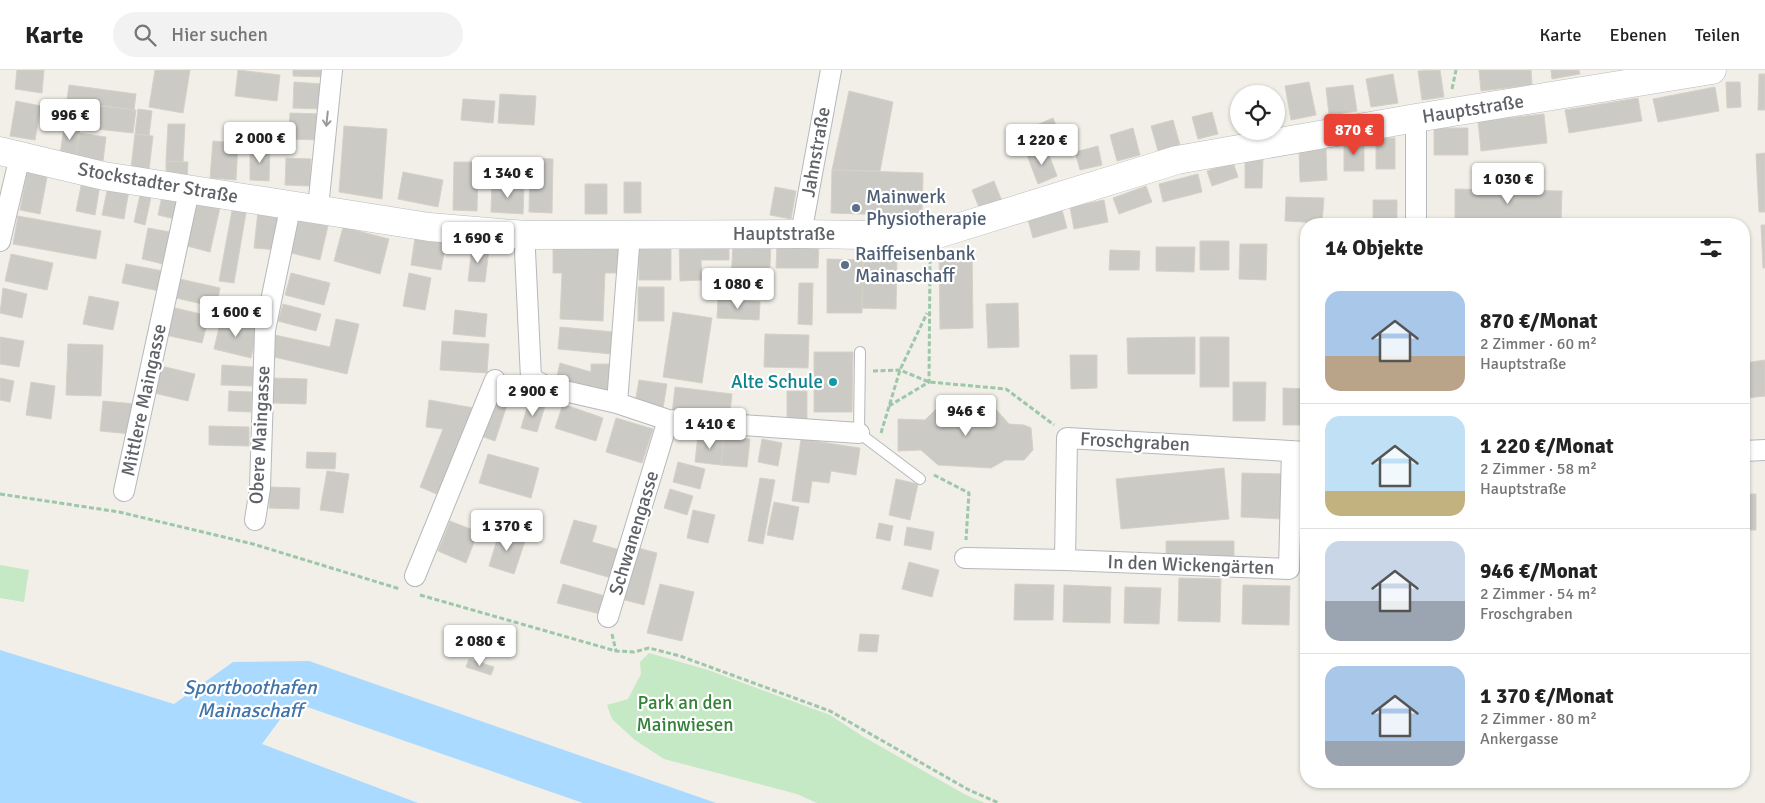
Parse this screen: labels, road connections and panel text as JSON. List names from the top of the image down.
{
  "streets": {
    "street": [
      "Hauptstraße",
      "Jahnstraße",
      "Stockstadter Straße",
      "Mittlere Maingasse",
      "Obere Maingasse",
      "Froschgraben",
      "Schwanengasse",
      "In den Wickengärten"
    ]
  },
  "crossings": [
    ["Hauptstraße", "Jahnstraße"],
    ["Hauptstraße", "Stockstadter Straße"],
    ["Stockstadter Straße", "Mittlere Maingasse"],
    ["Stockstadter Straße", "Obere Maingasse"],
    ["Froschgraben", "In den Wickengärten"]
  ],
  "water": ["Sportboothafen Mainaschaff"],
  "parks": ["Park an den Mainwiesen"],
  "places": ["Mainwerk Physiotherapie", "Raiffeisenbank Mainaschaff", "Alte Schule"],
  "page": {
    "header": "Karte",
    "search": "Hier suchen",
    "nav": ["Karte", "Ebenen", "Teilen"],
    "price": [
      "996 €",
      "870 €",
      "2 000 €",
      "1 220 €",
      "1 340 €",
      "1 030 €",
      "1 690 €",
      "1 080 €",
      "1 600 €",
      "2 900 €",
      "946 €",
      "1 410 €",
      "1 370 €",
      "2 080 €"
    ],
    "heading": "14 Objekte",
    "list": [
      {
        "name": "870 €/Monat",
        "note": "2 Zimmer · 60 m² · Hauptstraße"
      },
      {
        "name": "1 220 €/Monat",
        "note": "2 Zimmer · 58 m² · Hauptstraße"
      },
      {
        "name": "946 €/Monat",
        "note": "2 Zimmer · 54 m² · Froschgraben"
      },
      {
        "name": "1 370 €/Monat",
        "note": "2 Zimmer · 80 m² · Ankergasse"
      }
    ]
  }
}
